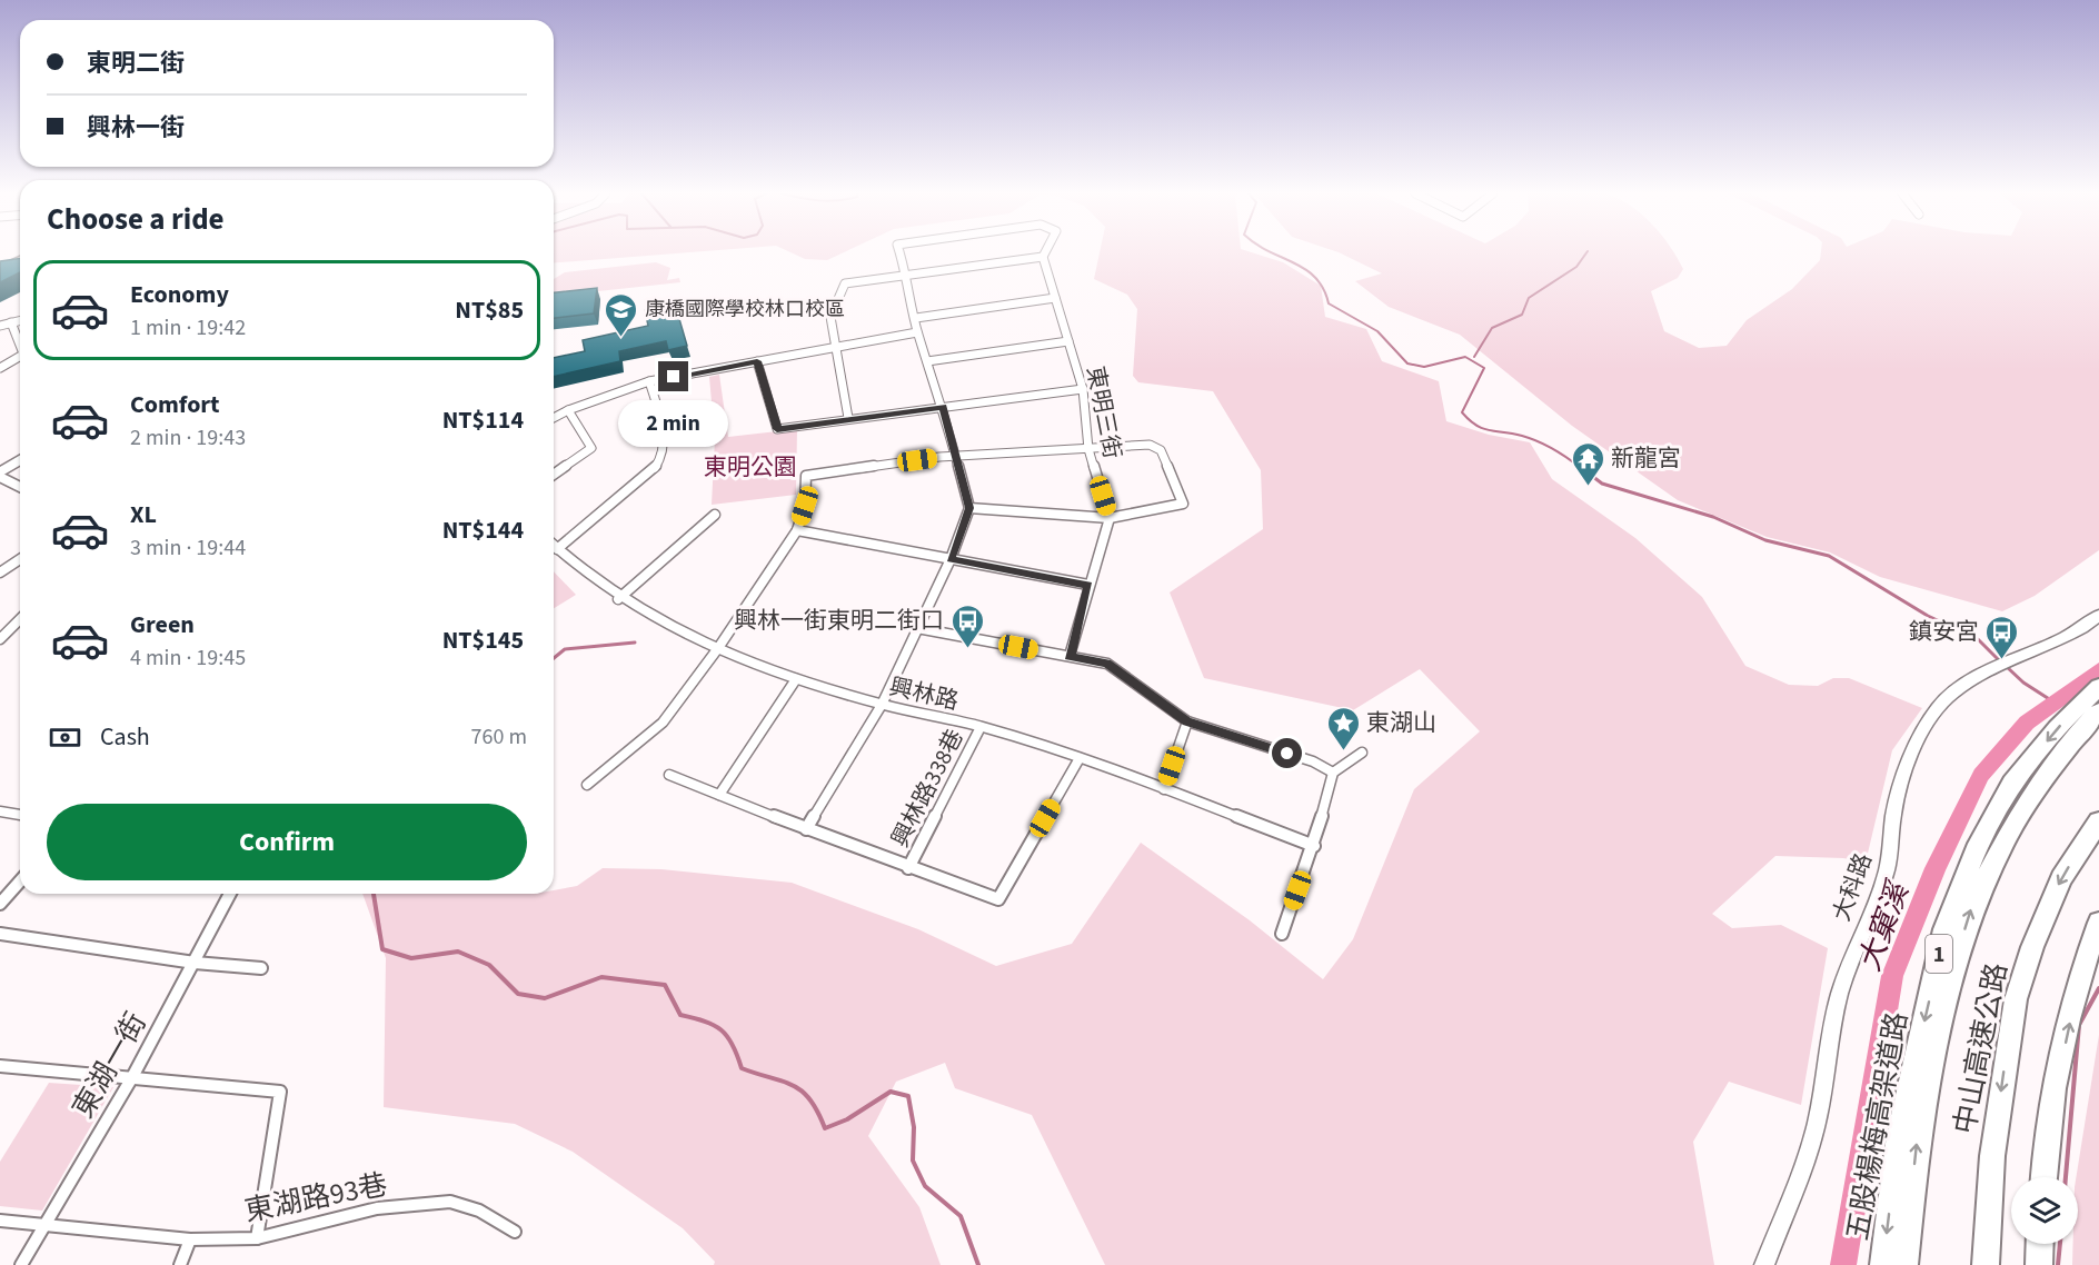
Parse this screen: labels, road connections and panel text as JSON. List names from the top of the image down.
{
  "streets": {
    "highway": ["1", "中山高速公路", "五股楊梅高架道路"],
    "street": [
      "東明三街",
      "興林路",
      "興林路338巷",
      "大科路",
      "東湖一街",
      "東湖路93巷"
    ]
  },
  "crossings": [
    ["興林路", "興林路338巷"],
    ["東湖一街", "東湖路93巷"]
  ],
  "water": ["大窠溪"],
  "parks": ["東明公園"],
  "places": {
    "school or university": ["康橋國際學校林口校區"],
    "temple": ["新龍宮"],
    "bus stop": ["興林一街東明二街口", "鎮安宮"],
    "place": ["東湖山"]
  },
  "page": {
    "banner": ["東明二街", "興林一街"],
    "heading": "Choose a ride",
    "list": [
      {
        "name": "Economy",
        "note": "1 min · 19:42",
        "value": "NT$85"
      },
      {
        "name": "Comfort",
        "note": "2 min · 19:43",
        "value": "NT$114"
      },
      {
        "name": "XL",
        "note": "3 min · 19:44",
        "value": "NT$144"
      },
      {
        "name": "Green",
        "note": "4 min · 19:45",
        "value": "NT$145"
      }
    ],
    "bubble": "2 min",
    "pay": ["Cash", "760 m"],
    "buttons": "Confirm"
  }
}
